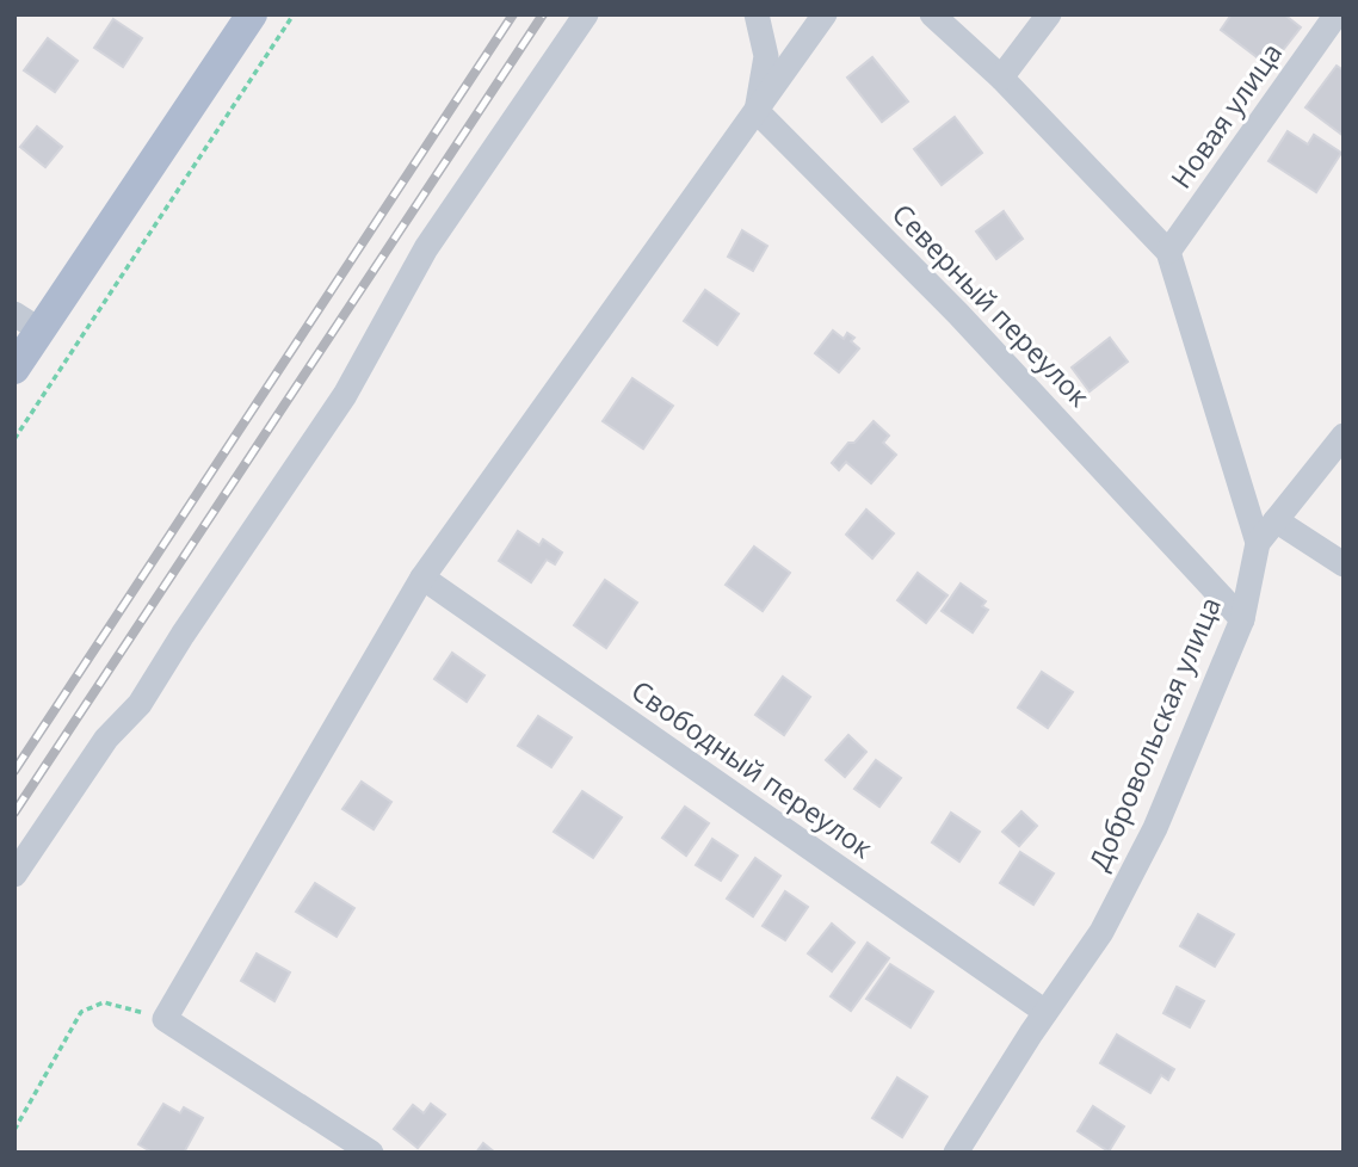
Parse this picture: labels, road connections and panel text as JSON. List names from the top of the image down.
{
  "streets": {
    "street": [
      "Новая улица",
      "Северный переулок",
      "Добровольская улица",
      "Свободный переулок"
    ]
  },
  "crossings": [
    ["Северный переулок", "Добровольская улица"],
    ["Добровольская улица", "Свободный переулок"]
  ]
}
